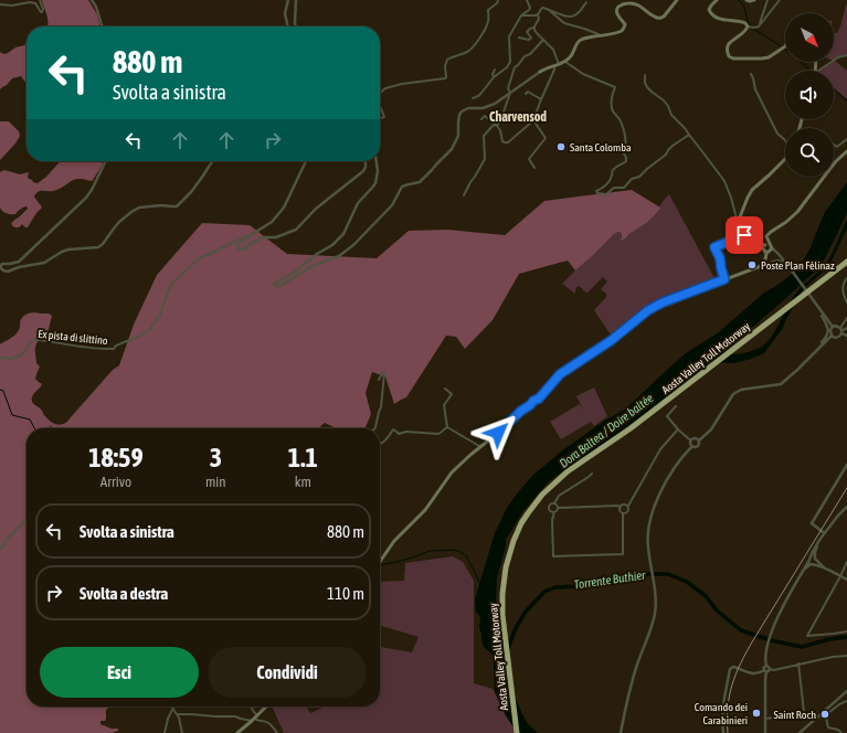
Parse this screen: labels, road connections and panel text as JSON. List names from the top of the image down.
{
  "streets": {
    "highway": ["Aosta Valley Toll Motorway"],
    "street": ["Ex pista di slittino"]
  },
  "districts": ["Charvensod"],
  "water": ["Dora Baltea / Doire baltée", "Torrente Buthier"],
  "places": [
    "Santa Colomba",
    "Poste Plan Félinaz",
    "Comando dei Carabinieri",
    "Saint Roch"
  ],
  "north": "bottom right",
  "page": {
    "turn": ["880 m", "Svolta a sinistra"],
    "eta": [
      "18:59",
      "Arrivo",
      "3",
      "min",
      "1.1",
      "km"
    ],
    "list": [
      {
        "name": "Svolta a sinistra",
        "value": "880 m"
      },
      {
        "name": "Svolta a destra",
        "value": "110 m"
      }
    ],
    "buttons": ["Esci", "Condividi"]
  }
}
